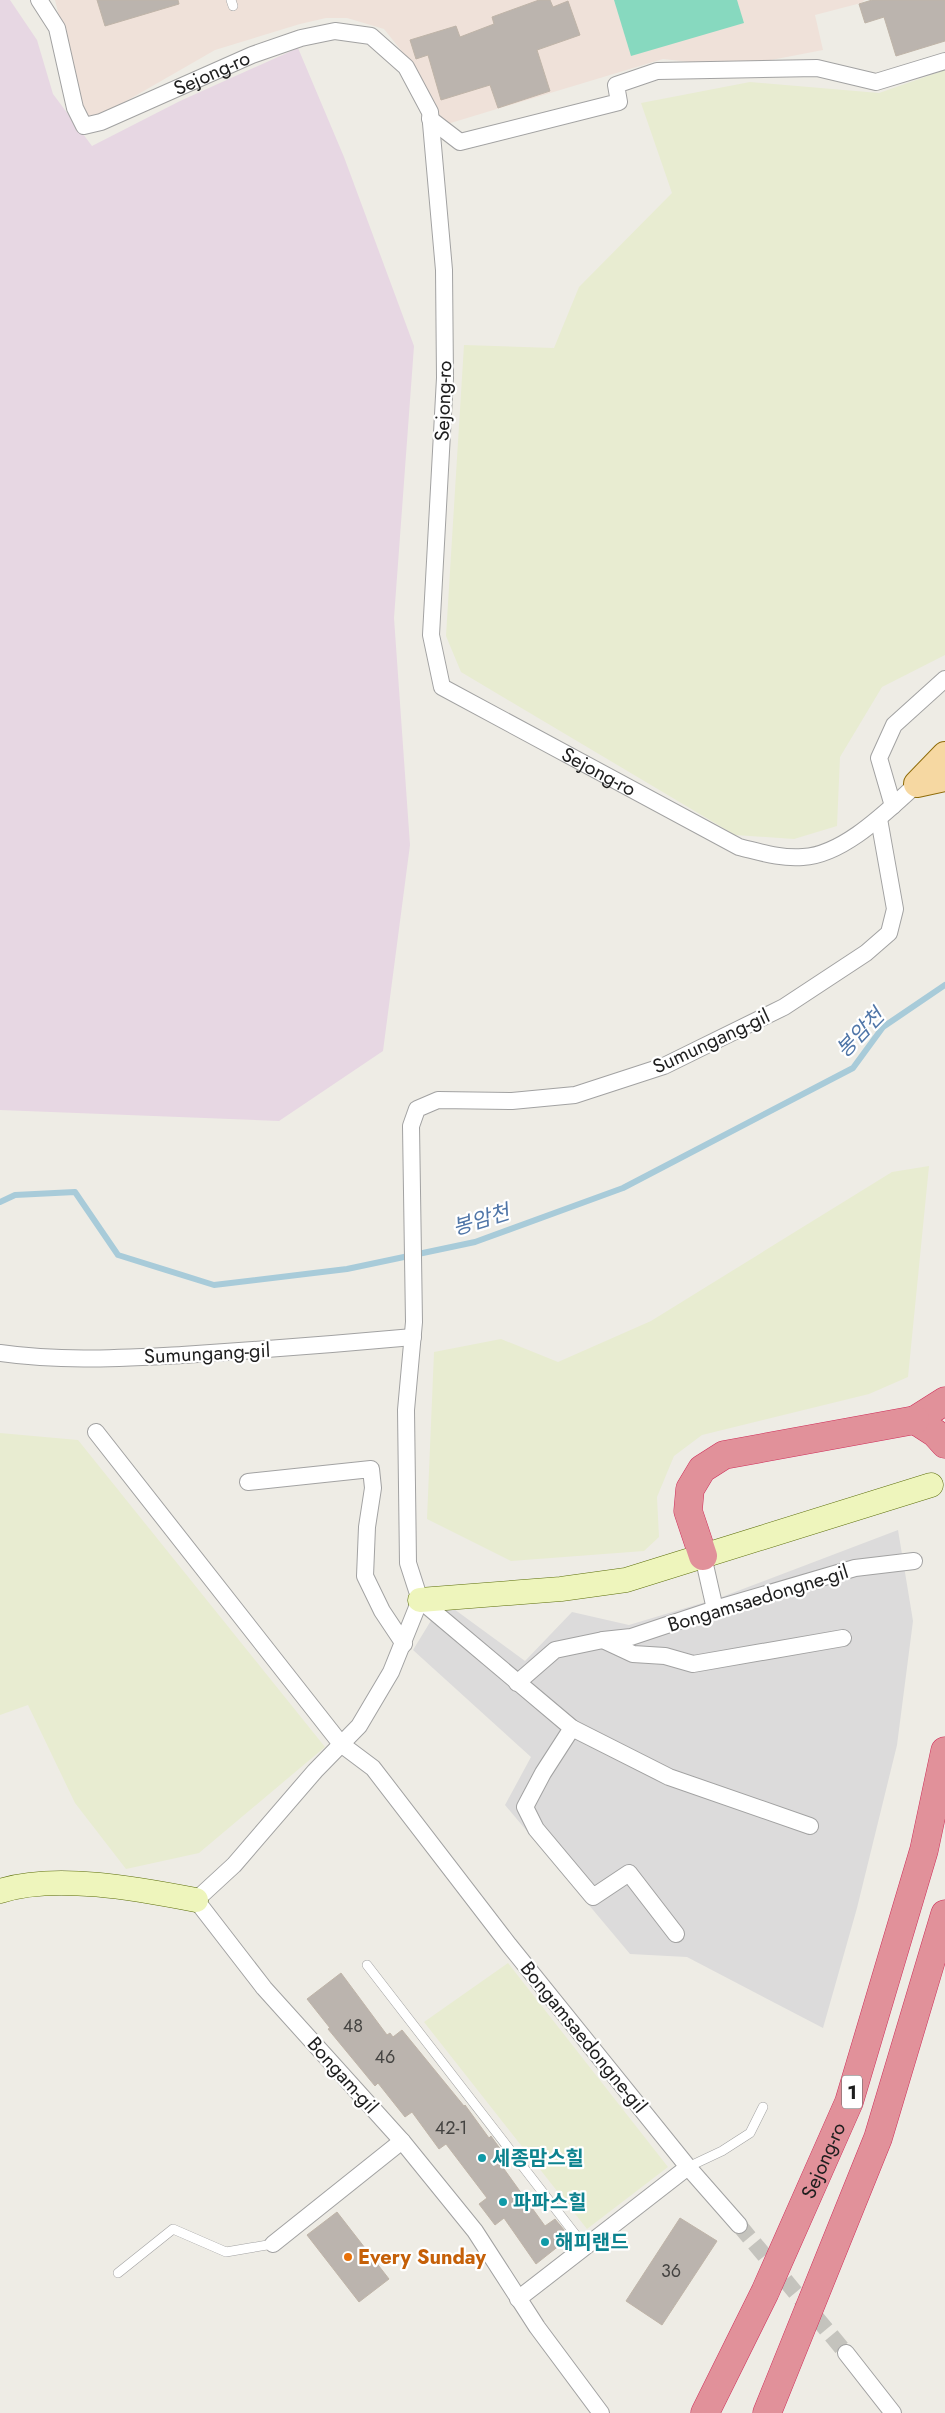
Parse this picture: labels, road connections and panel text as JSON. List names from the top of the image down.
{
  "streets": {
    "highway": ["Sejong-ro", "1"],
    "street": ["Sumungang-gil", "Bongamsaedongne-gil", "Bongam-gil"]
  },
  "crossings": [
    ["Sejong-ro", "Sumungang-gil"]
  ],
  "water": ["봉암천"],
  "places": [
    "세종맘스힐",
    "파파스힐",
    "해피랜드",
    "Every Sunday"
  ],
  "house_numbers": [
    "48",
    "46",
    "42-1",
    "36"
  ]
}
